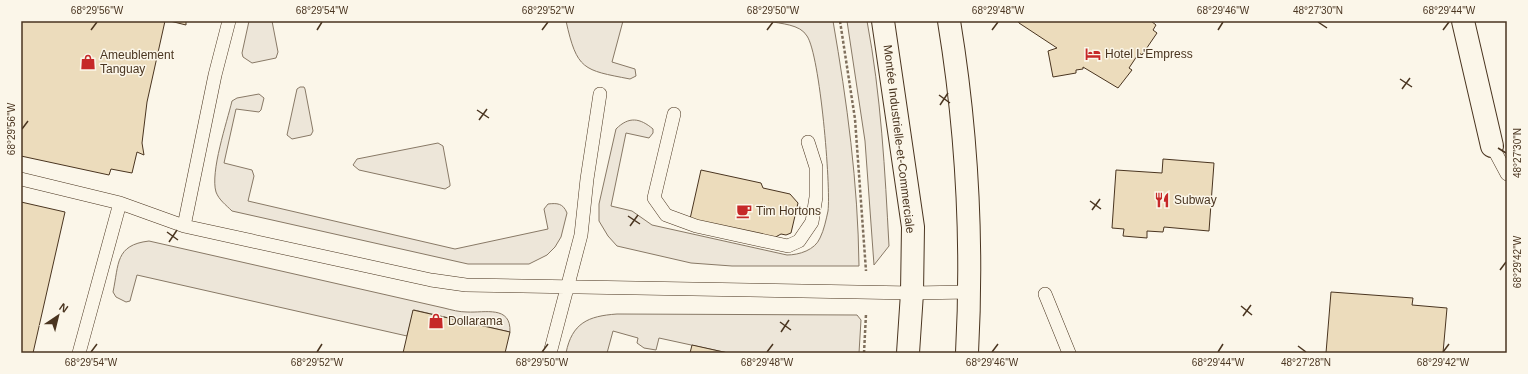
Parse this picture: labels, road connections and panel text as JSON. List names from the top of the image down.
{
  "streets": {
    "main road": ["Montée Industrielle-et-Commerciale"]
  },
  "places": {
    "hotel": ["Hotel L'Empress"],
    "shop": ["Ameublement Tanguay", "Dollarama"],
    "restaurant": ["Subway"],
    "cafe": ["Tim Hortons"]
  },
  "north": "top right",
  "coordinates": [
    "68°29'56\"W",
    "68°29'54\"W",
    "68°29'52\"W",
    "68°29'50\"W",
    "68°29'48\"W",
    "68°29'46\"W",
    "48°27'30\"N",
    "68°29'44\"W",
    "68°29'42\"W",
    "48°27'28\"N"
  ]
}
